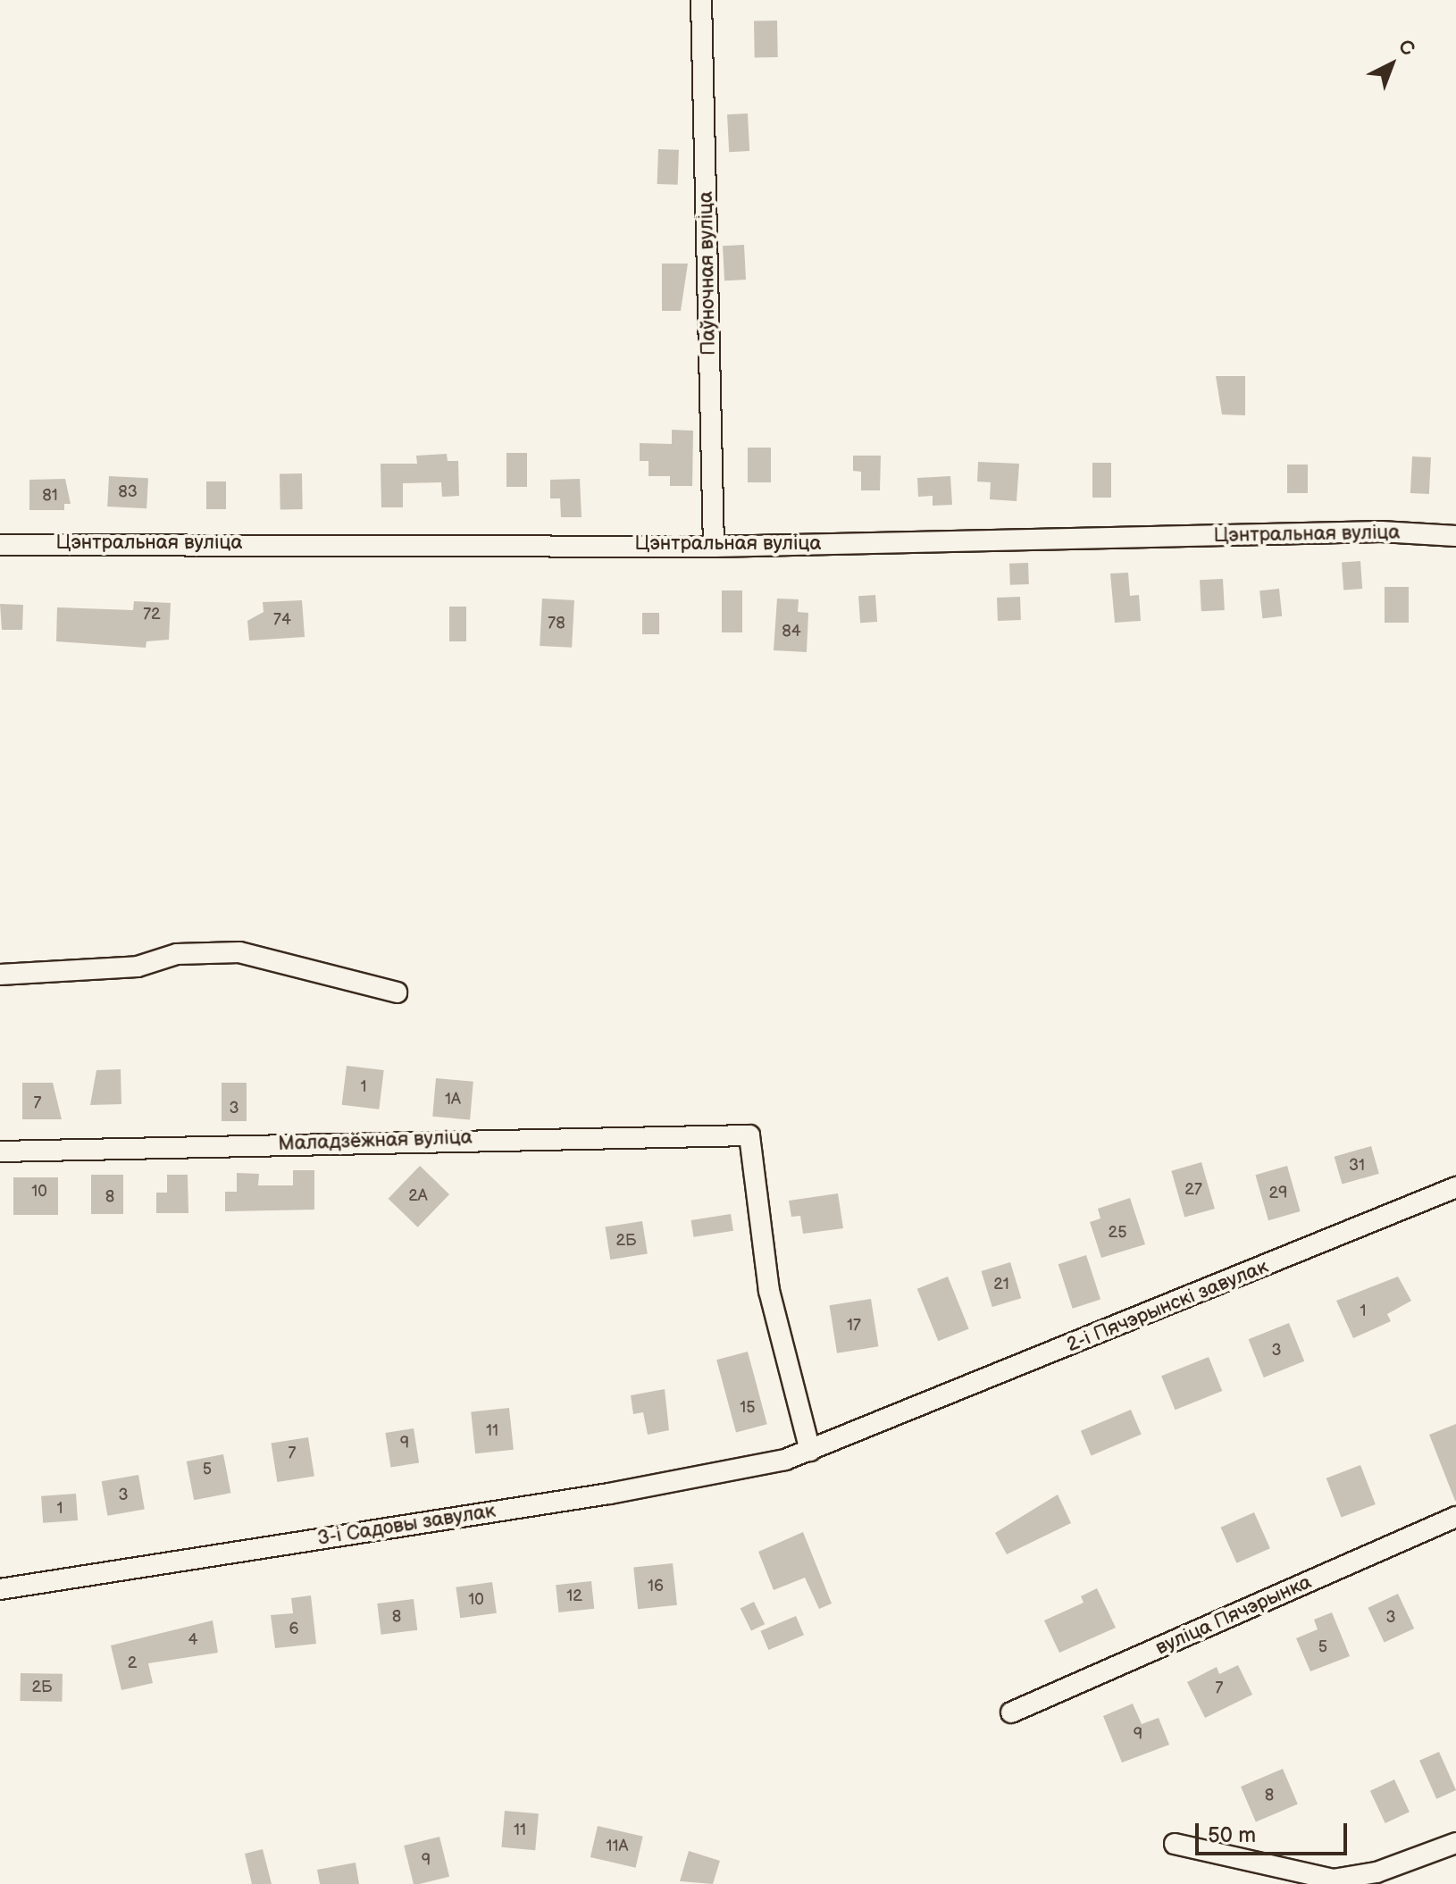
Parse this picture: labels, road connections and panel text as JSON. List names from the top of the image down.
{
  "streets": {
    "street": [
      "Паўночная вуліца",
      "Цэнтральная вуліца",
      "Маладзёжная вуліца",
      "2-і Пячэрынскі завулак",
      "3-і Садовы завулак",
      "вуліца Пячэрынка"
    ]
  },
  "crossings": [
    ["Паўночная вуліца", "Цэнтральная вуліца"],
    ["Маладзёжная вуліца", "2-і Пячэрынскі завулак"],
    ["Маладзёжная вуліца", "3-і Садовы завулак"],
    ["2-і Пячэрынскі завулак", "3-і Садовы завулак"]
  ],
  "house_numbers": [
    "83",
    "81",
    "72",
    "74",
    "78",
    "84",
    "1",
    "1А",
    "7",
    "3",
    "31",
    "27",
    "10",
    "29",
    "2А",
    "8",
    "25",
    "2Б",
    "21",
    "1",
    "17",
    "3",
    "15",
    "11",
    "9",
    "7",
    "5",
    "3",
    "1",
    "16",
    "12",
    "10",
    "8",
    "3",
    "6",
    "4",
    "5",
    "2",
    "2Б",
    "7",
    "9",
    "8",
    "11",
    "11А",
    "9"
  ],
  "scale_bar": "50 m",
  "north": "top right"
}
